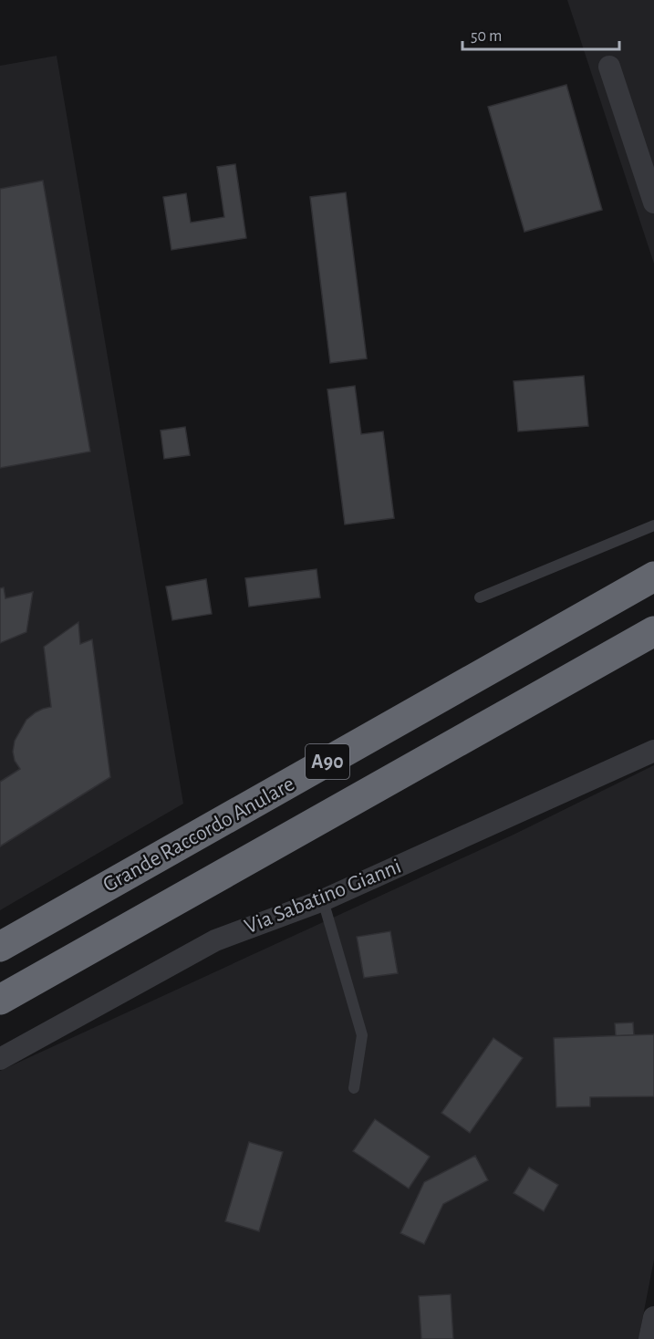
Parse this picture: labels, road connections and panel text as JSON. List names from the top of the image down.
{
  "streets": {
    "highway": ["A90", "Grande Raccordo Anulare"],
    "street": ["Via Sabatino Gianni"]
  },
  "scale_bar": "50 m"
}
